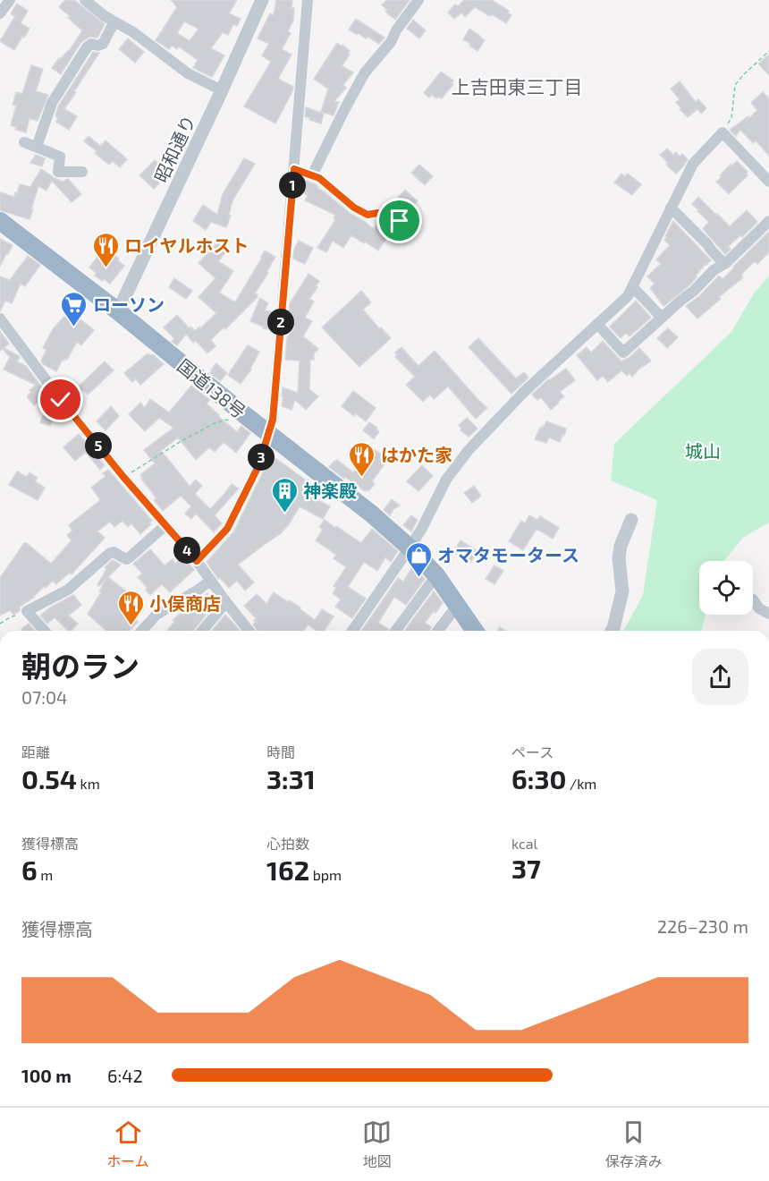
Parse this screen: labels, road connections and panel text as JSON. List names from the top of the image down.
{
  "streets": {
    "highway": ["国道138号"],
    "street": ["昭和通り"]
  },
  "crossings": [
    ["昭和通り", "国道138号"]
  ],
  "districts": ["上吉田東三丁目"],
  "parks": ["城山"],
  "places": {
    "restaurant": ["ロイヤルホスト", "はかた家", "小俣商店"],
    "supermarket": ["ローソン"],
    "building": ["神楽殿"],
    "shop": ["オマタモータース"]
  },
  "page": {
    "pins": [
      "1",
      "2",
      "5",
      "3",
      "4"
    ],
    "heading": ["朝のラン", "07:04"],
    "stats": [
      ["距離", "0.54 km"],
      ["時間", "3:31"],
      ["ペース", "6:30 /km"],
      ["獲得標高", "6 m"],
      ["心拍数", "162 bpm"],
      ["kcal", "37"]
    ],
    "chart": ["獲得標高", "226–230 m"],
    "list": [
      {
        "name": "100 m",
        "note": "6:42"
      }
    ],
    "tabs": ["ホーム", "地図", "保存済み"]
  }
}
